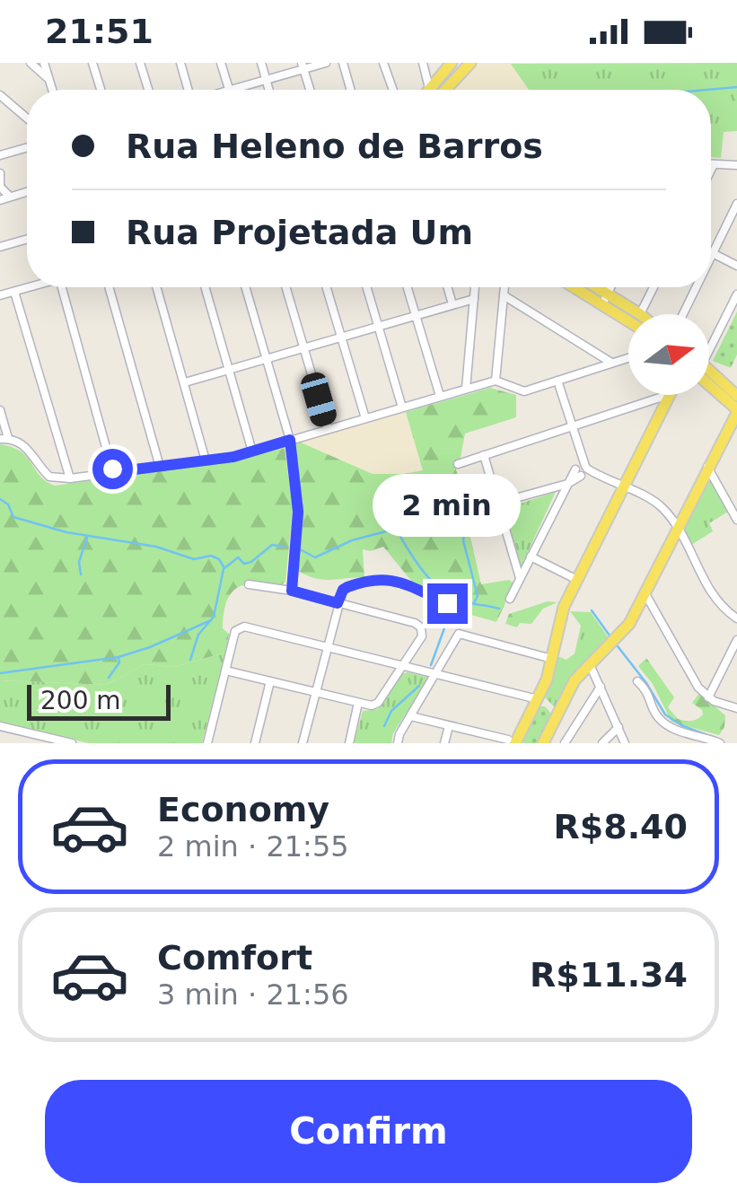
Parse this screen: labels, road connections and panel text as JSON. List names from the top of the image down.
{
  "scale_bar": "200 m",
  "north": "right",
  "page": {
    "status": "21:51",
    "banner": ["Rua Heleno de Barros", "Rua Projetada Um"],
    "bubble": "2 min",
    "scale": "200 m",
    "list": [
      {
        "name": "Economy",
        "note": "2 min · 21:55",
        "value": "R$8.40"
      },
      {
        "name": "Comfort",
        "note": "3 min · 21:56",
        "value": "R$11.34"
      }
    ],
    "buttons": "Confirm"
  }
}
